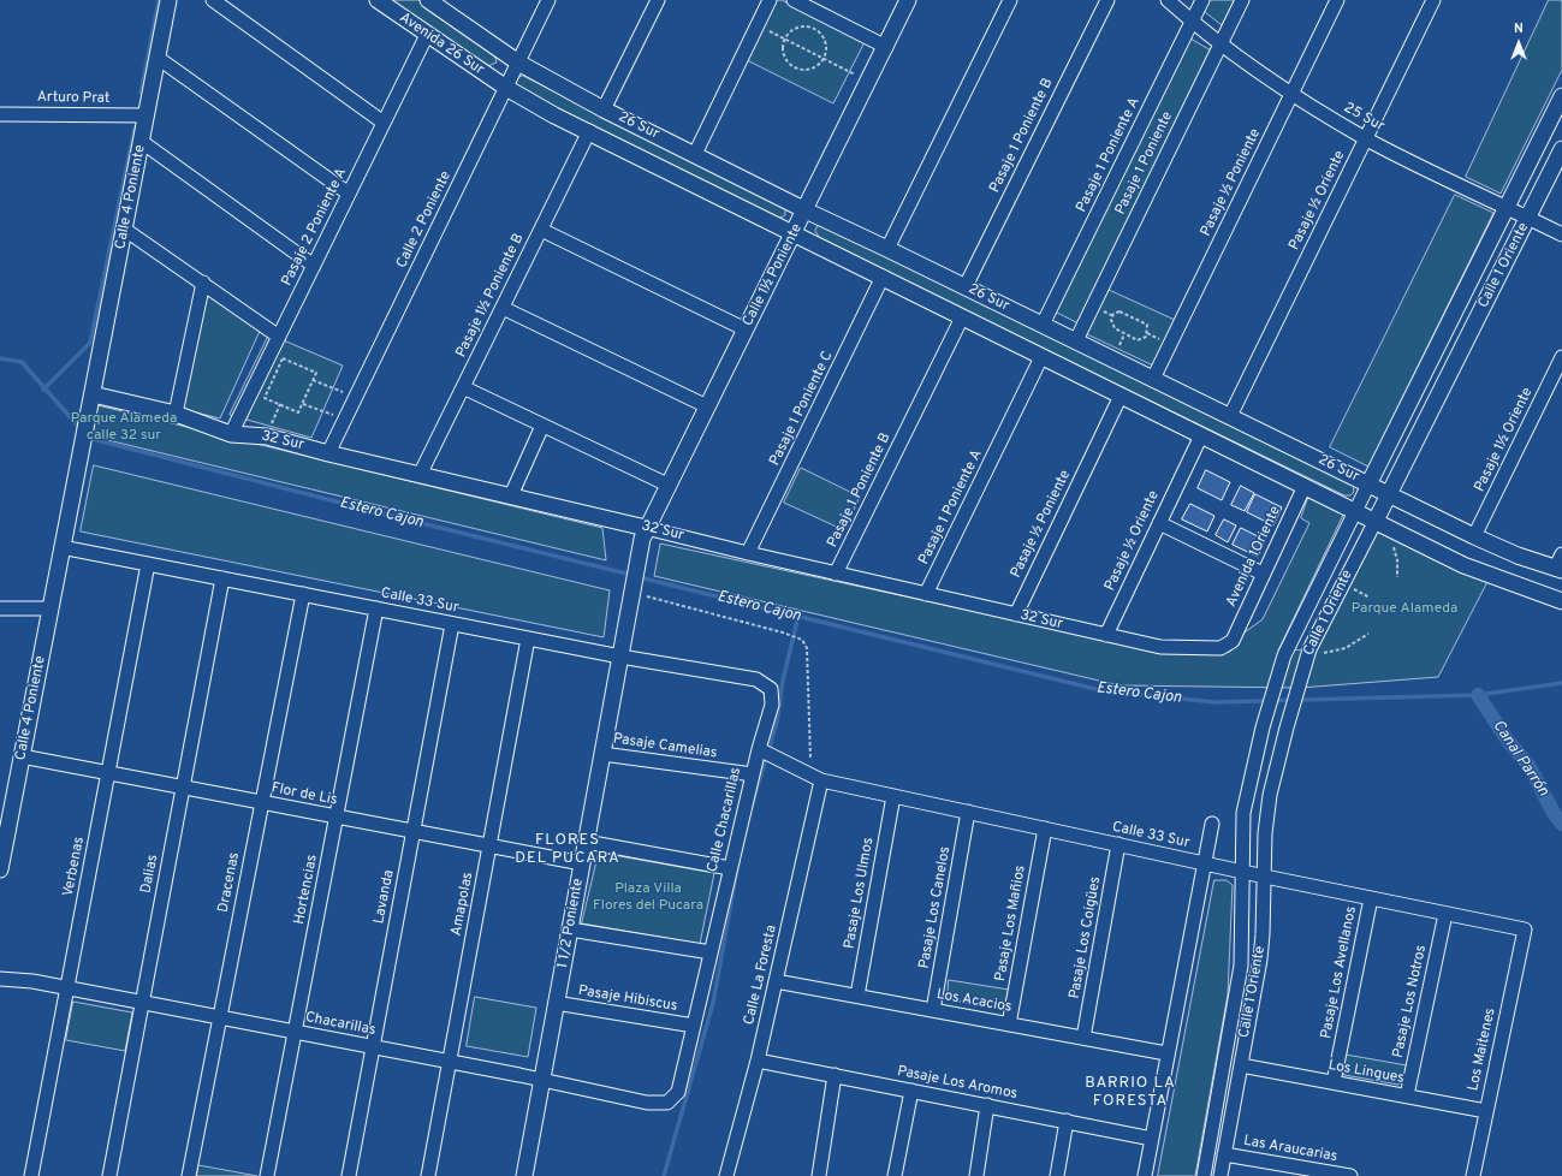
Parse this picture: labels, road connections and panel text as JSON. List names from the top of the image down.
{
  "streets": {
    "street": [
      "Avenida 26 Sur",
      "Arturo Prat",
      "25 Sur",
      "26 Sur",
      "Pasaje 1 Poniente B",
      "Pasaje 1 Poniente A",
      "Pasaje 1 Poniente",
      "Pasaje ½ Poniente",
      "Calle 4 Poniente",
      "Pasaje ½ Oriente",
      "Calle 2 Poniente",
      "Pasaje 2 Poniente A",
      "Calle 1 Oriente",
      "Calle 1½ Poniente",
      "Pasaje 1½ Poniente B",
      "Pasaje 1 Poniente C",
      "Pasaje 1½ Oriente",
      "32 Sur",
      "Avenida 1Oriente",
      "Calle 33 Sur",
      "Pasaje Camelias",
      "Flor de Lis",
      "Calle Chacarillas",
      "Verbenas",
      "Dalias",
      "Dracenas",
      "Hortencias",
      "Pasaje Los Ulmos",
      "Lavanda",
      "Amapolas",
      "Pasaje Los Canelos",
      "1 1/2 Poniente",
      "Pasaje Los Mañios",
      "Pasaje Los Coigües",
      "Pasaje Los Avellanos",
      "Calle La Foresta",
      "Pasaje Hibiscus",
      "Los Acacios",
      "Pasaje Los Notros",
      "Chacarillas",
      "Los Maitenes",
      "Los Lingues",
      "Pasaje Los Aromos",
      "Las Araucarias"
    ]
  },
  "crossings": [
    ["Avenida 26 Sur", "26 Sur"],
    ["Avenida 26 Sur", "Calle 2 Poniente"],
    ["Avenida 26 Sur", "Pasaje 2 Poniente A"],
    ["Arturo Prat", "Calle 4 Poniente"],
    ["25 Sur", "Pasaje 1 Poniente A"],
    ["25 Sur", "Pasaje 1 Poniente"],
    ["25 Sur", "Pasaje ½ Poniente"],
    ["25 Sur", "Pasaje ½ Oriente"],
    ["25 Sur", "Calle 1 Oriente"],
    ["26 Sur", "Pasaje 1 Poniente B"],
    ["26 Sur", "Pasaje 1 Poniente A"],
    ["26 Sur", "Pasaje 1 Poniente"],
    ["26 Sur", "Pasaje ½ Poniente"],
    ["26 Sur", "Pasaje ½ Oriente"],
    ["26 Sur", "Calle 2 Poniente"],
    ["26 Sur", "Calle 1 Oriente"],
    ["26 Sur", "Calle 1½ Poniente"],
    ["26 Sur", "Pasaje 1½ Poniente B"],
    ["26 Sur", "Pasaje 1 Poniente C"],
    ["26 Sur", "Pasaje 1½ Oriente"],
    ["26 Sur", "Avenida 1Oriente"],
    ["Pasaje 1 Poniente B", "32 Sur"],
    ["Pasaje 1 Poniente A", "32 Sur"],
    ["Pasaje ½ Poniente", "32 Sur"],
    ["Calle 4 Poniente", "32 Sur"],
    ["Calle 4 Poniente", "Calle 33 Sur"],
    ["Calle 4 Poniente", "Flor de Lis"],
    ["Pasaje ½ Oriente", "32 Sur"],
    ["Calle 2 Poniente", "32 Sur"],
    ["Pasaje 2 Poniente A", "32 Sur"],
    ["Calle 1 Oriente", "Calle 33 Sur"],
    ["Calle 1 Oriente", "Los Lingues"],
    ["Calle 1 Oriente", "Las Araucarias"],
    ["Calle 1½ Poniente", "32 Sur"],
    ["Calle 1½ Poniente", "1 1/2 Poniente"],
    ["Pasaje 1½ Poniente B", "32 Sur"],
    ["Pasaje 1 Poniente C", "32 Sur"],
    ["32 Sur", "Avenida 1Oriente"],
    ["Calle 33 Sur", "Calle Chacarillas"],
    ["Calle 33 Sur", "Verbenas"],
    ["Calle 33 Sur", "Dalias"],
    ["Calle 33 Sur", "Dracenas"],
    ["Calle 33 Sur", "Hortencias"],
    ["Calle 33 Sur", "Pasaje Los Ulmos"],
    ["Calle 33 Sur", "Lavanda"],
    ["Calle 33 Sur", "Amapolas"],
    ["Calle 33 Sur", "Pasaje Los Canelos"],
    ["Calle 33 Sur", "1 1/2 Poniente"],
    ["Calle 33 Sur", "Pasaje Los Mañios"],
    ["Calle 33 Sur", "Pasaje Los Coigües"],
    ["Calle 33 Sur", "Pasaje Los Avellanos"],
    ["Calle 33 Sur", "Calle La Foresta"],
    ["Calle 33 Sur", "Pasaje Los Notros"],
    ["Calle 33 Sur", "Los Maitenes"],
    ["Pasaje Camelias", "Calle Chacarillas"],
    ["Pasaje Camelias", "1 1/2 Poniente"],
    ["Flor de Lis", "Verbenas"],
    ["Flor de Lis", "Dalias"],
    ["Flor de Lis", "Dracenas"],
    ["Flor de Lis", "Hortencias"],
    ["Flor de Lis", "Lavanda"],
    ["Flor de Lis", "Amapolas"],
    ["Flor de Lis", "1 1/2 Poniente"],
    ["Calle Chacarillas", "Pasaje Hibiscus"],
    ["Calle Chacarillas", "Chacarillas"],
    ["Verbenas", "Chacarillas"],
    ["Dalias", "Chacarillas"],
    ["Dracenas", "Chacarillas"],
    ["Hortencias", "Chacarillas"],
    ["Pasaje Los Ulmos", "Los Acacios"],
    ["Lavanda", "Chacarillas"],
    ["Amapolas", "Chacarillas"],
    ["Pasaje Los Canelos", "Los Acacios"],
    ["1 1/2 Poniente", "Pasaje Hibiscus"],
    ["1 1/2 Poniente", "Chacarillas"],
    ["Pasaje Los Mañios", "Los Acacios"],
    ["Pasaje Los Coigües", "Los Acacios"],
    ["Pasaje Los Avellanos", "Los Lingues"],
    ["Calle La Foresta", "Los Acacios"],
    ["Calle La Foresta", "Pasaje Los Aromos"],
    ["Pasaje Los Notros", "Los Lingues"],
    ["Los Maitenes", "Los Lingues"]
  ],
  "districts": ["FLORES DEL PUCARA", "BARRIO LA FORESTA"],
  "water": ["Estero Cajon", "Canal Parrón"],
  "parks": ["Parque Alameda calle 32 sur", "Parque Alameda", "Plaza Villa Flores del Pucara"],
  "north": "top"
}
